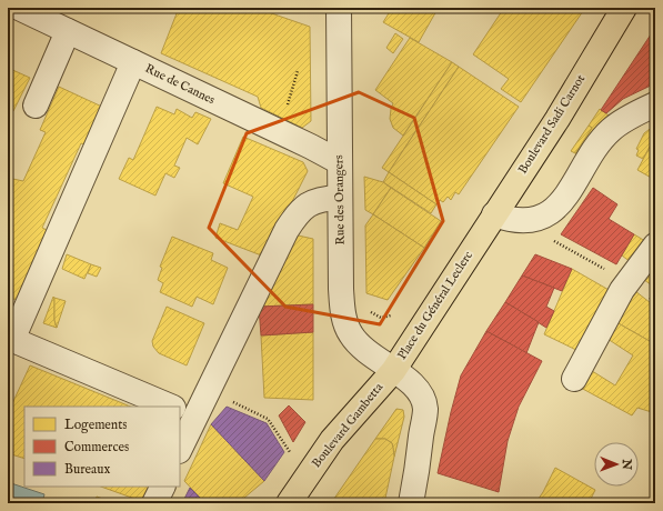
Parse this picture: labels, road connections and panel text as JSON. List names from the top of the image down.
{
  "streets": {
    "main road": ["Boulevard Sadi Carnot", "Place du Général Leclerc", "Boulevard Gambetta"],
    "street": ["Rue de Cannes", "Rue des Orangers"]
  },
  "crossings": [
    ["Rue de Cannes", "Rue des Orangers"],
    ["Boulevard Sadi Carnot", "Place du Général Leclerc"],
    ["Rue des Orangers", "Place du Général Leclerc"],
    ["Rue des Orangers", "Boulevard Gambetta"],
    ["Place du Général Leclerc", "Boulevard Gambetta"]
  ],
  "legend": ["Logements", "Commerces", "Bureaux"],
  "north": "right"
}
